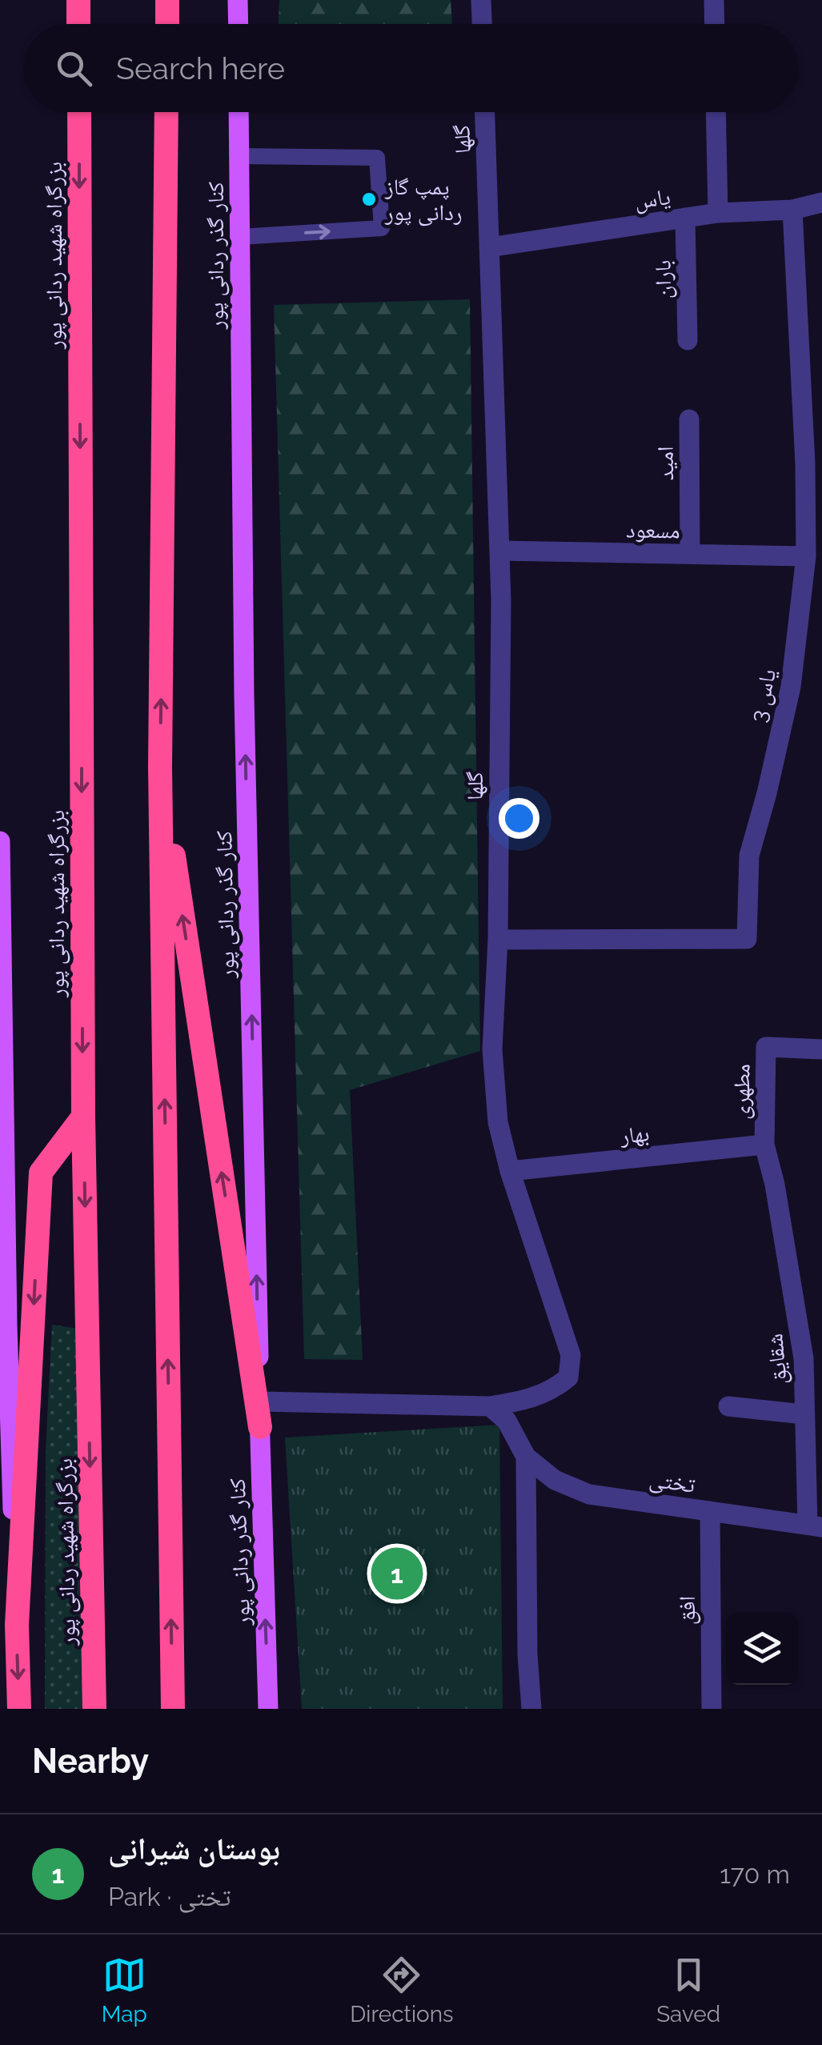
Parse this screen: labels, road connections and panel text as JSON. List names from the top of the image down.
{
  "streets": {
    "highway": ["بزرگراه شهید ردانی پور"],
    "main road": ["کنار گذر ردانی پور"],
    "street": [
      "گلها",
      "یاس",
      "باران",
      "امید",
      "مسعود",
      "یاس 3",
      "مطهری",
      "بهار",
      "شقایق",
      "تختی",
      "افق"
    ]
  },
  "crossings": [
    ["گلها", "یاس"],
    ["گلها", "مسعود"],
    ["گلها", "یاس 3"],
    ["گلها", "بهار"],
    ["گلها", "تختی"],
    ["یاس", "باران"],
    ["یاس", "یاس 3"],
    ["امید", "مسعود"],
    ["مسعود", "یاس 3"],
    ["مطهری", "بهار"],
    ["مطهری", "شقایق"],
    ["بهار", "شقایق"],
    ["شقایق", "تختی"],
    ["تختی", "افق"]
  ],
  "one_way": ["کنار گذر ردانی پور"],
  "places": ["پمپ گاز ردانی پور"],
  "page": {
    "search": "Search here",
    "pins": "1",
    "heading": "Nearby",
    "list": [
      {
        "mark": "1",
        "name": "بوستان شیرانی",
        "note": "Park · تختی",
        "value": "170 m"
      }
    ],
    "nav": ["Map", "Directions", "Saved"]
  }
}
